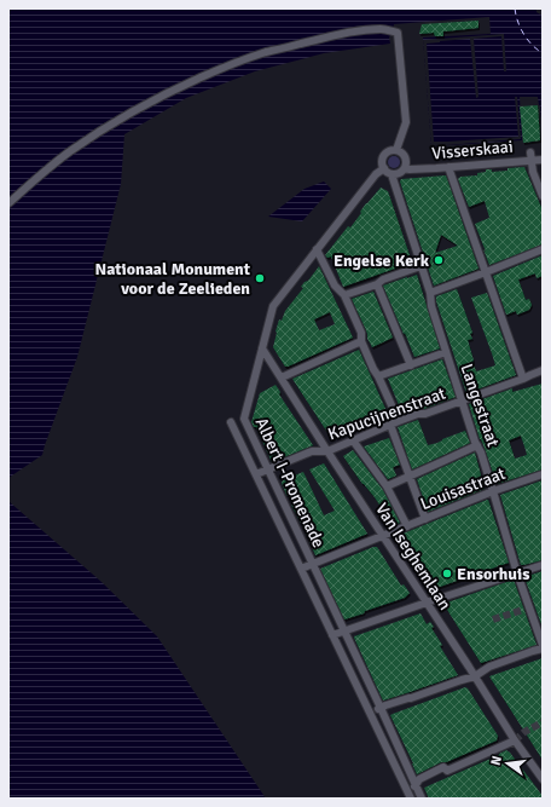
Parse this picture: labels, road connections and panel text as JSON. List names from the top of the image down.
{
  "streets": {
    "street": [
      "Visserskaai",
      "Langestraat",
      "Kapucijnenstraat",
      "Albert I-Promenade",
      "Louisastraat",
      "Van Iseghemlaan"
    ]
  },
  "crossings": [
    ["Visserskaai", "Langestraat"],
    ["Visserskaai", "Albert I-Promenade"],
    ["Langestraat", "Kapucijnenstraat"],
    ["Langestraat", "Albert I-Promenade"],
    ["Langestraat", "Louisastraat"],
    ["Kapucijnenstraat", "Albert I-Promenade"],
    ["Kapucijnenstraat", "Van Iseghemlaan"],
    ["Albert I-Promenade", "Louisastraat"],
    ["Albert I-Promenade", "Van Iseghemlaan"],
    ["Louisastraat", "Van Iseghemlaan"]
  ],
  "places": ["Engelse Kerk", "Nationaal Monument voor de Zeelieden", "Ensorhuis"],
  "north": "left"
}
